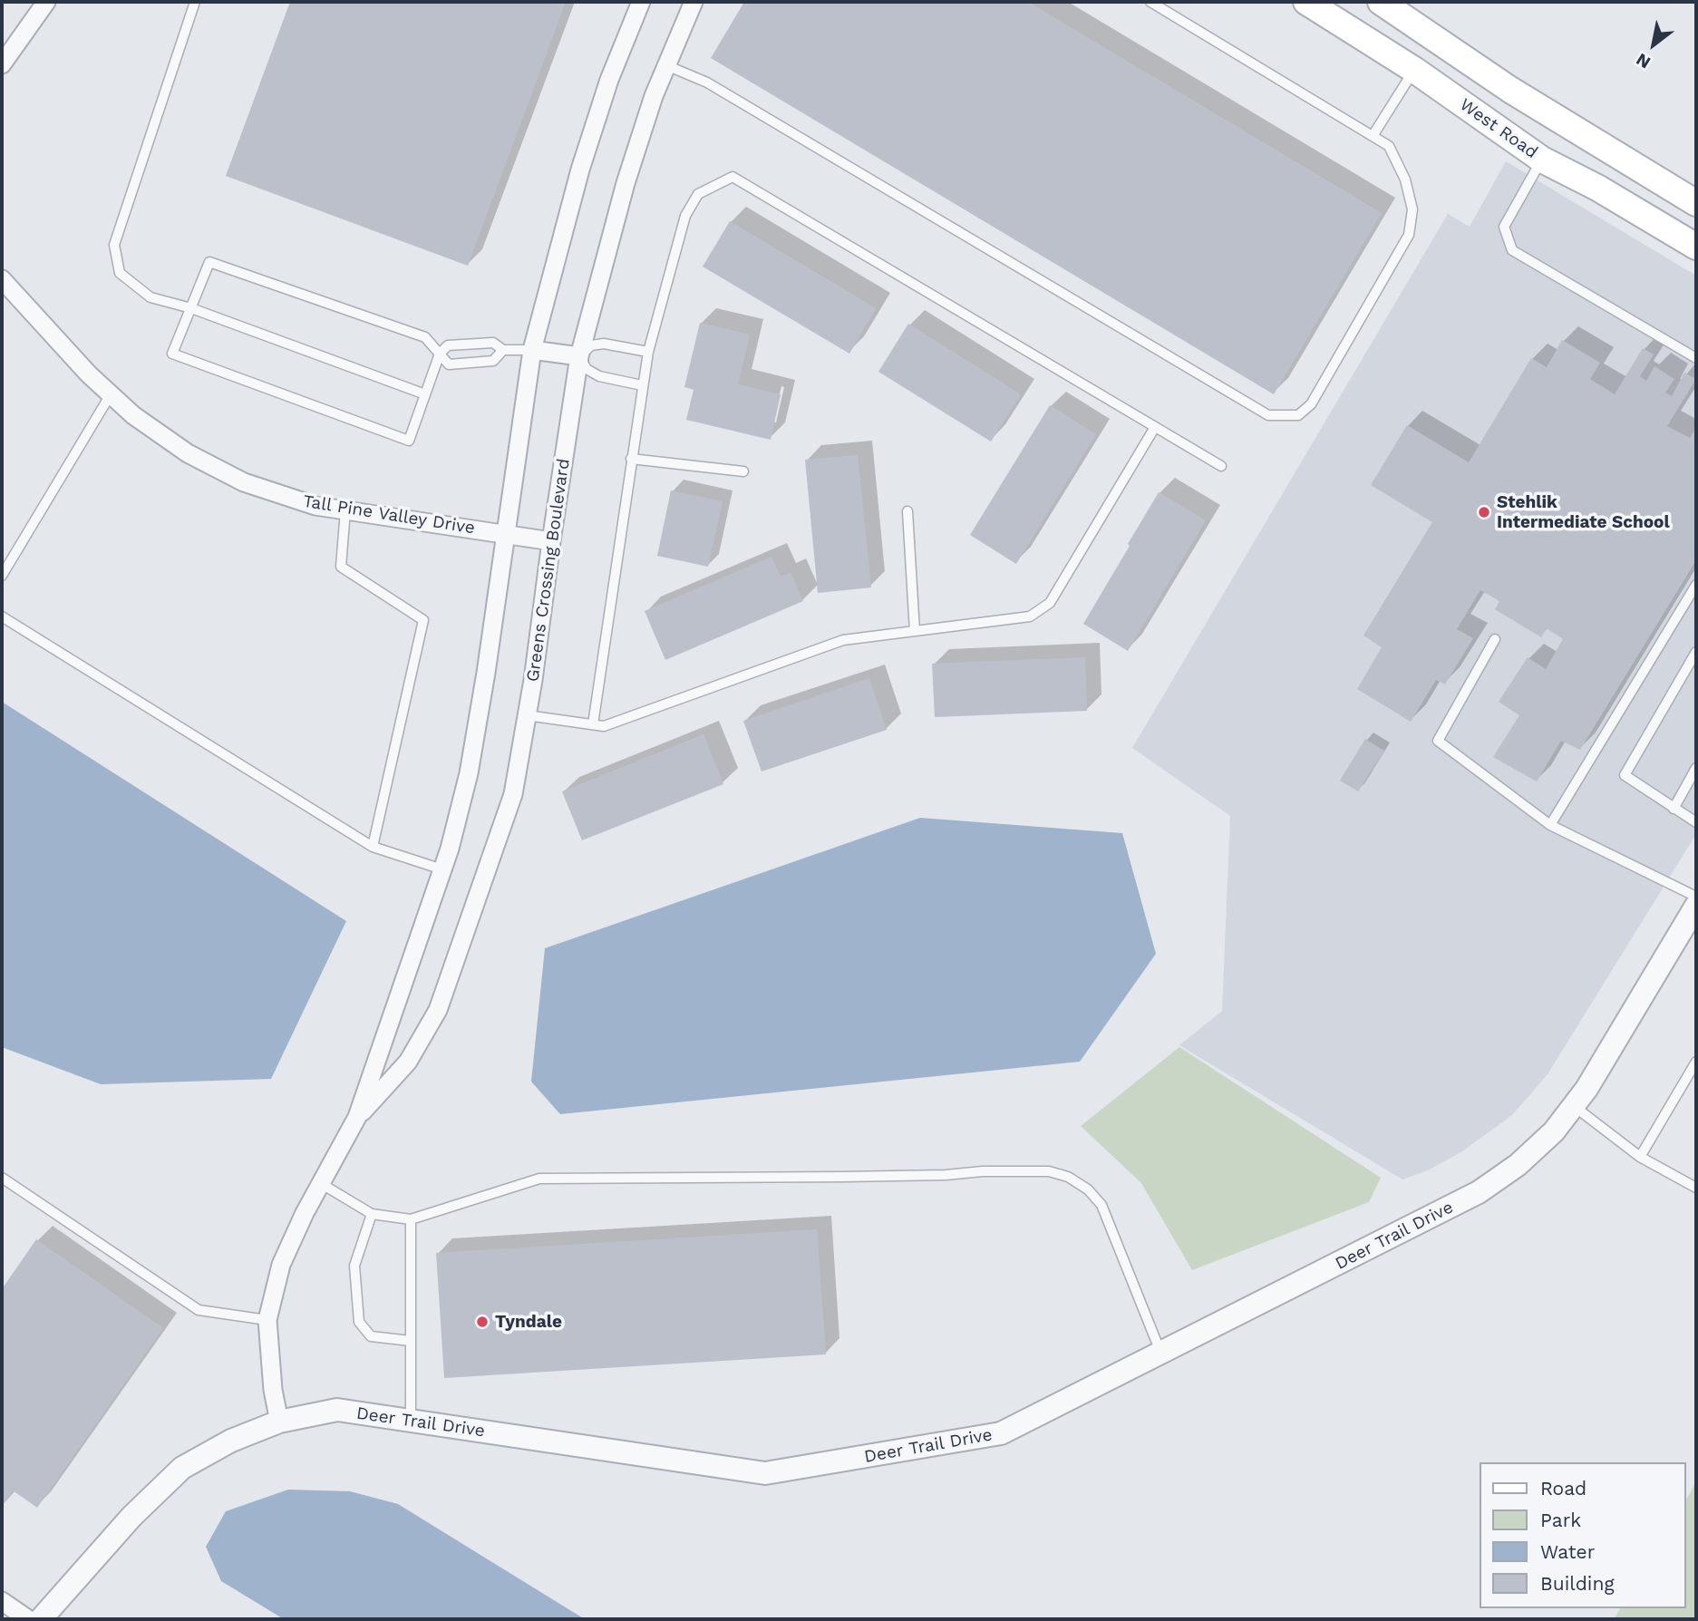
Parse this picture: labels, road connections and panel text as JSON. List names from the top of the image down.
{
  "streets": {
    "main road": ["West Road"],
    "street": ["Tall Pine Valley Drive", "Greens Crossing Boulevard", "Deer Trail Drive"]
  },
  "crossings": [
    ["Tall Pine Valley Drive", "Greens Crossing Boulevard"],
    ["Greens Crossing Boulevard", "Deer Trail Drive"]
  ],
  "places": ["Stehlik Intermediate School", "Tyndale"],
  "legend": [
    "Road",
    "Park",
    "Water",
    "Building"
  ],
  "north": "bottom left"
}
